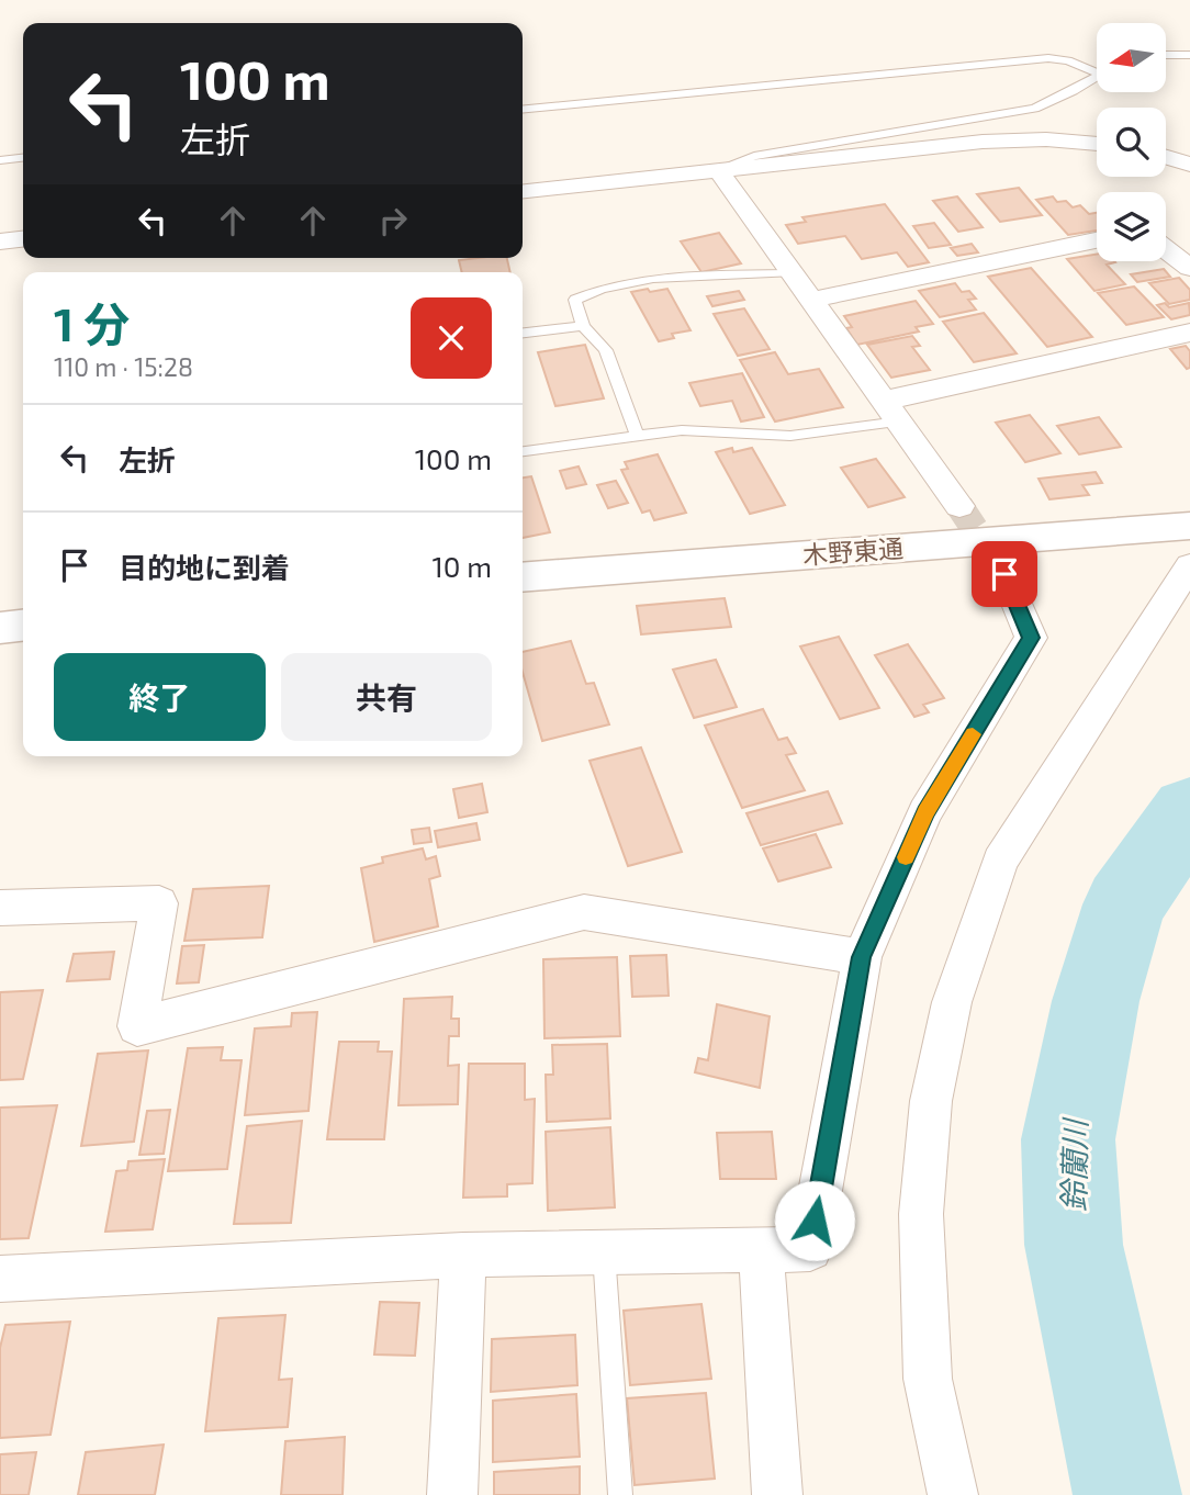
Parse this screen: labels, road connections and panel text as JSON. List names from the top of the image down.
{
  "streets": {
    "street": ["木野東通"]
  },
  "water": ["鈴蘭川"],
  "north": "left",
  "page": {
    "turn": ["100 m", "左折"],
    "heading": ["1 分", "110 m · 15:28"],
    "list": [
      {
        "name": "左折",
        "value": "100 m"
      },
      {
        "name": "目的地に到着",
        "value": "10 m"
      }
    ],
    "buttons": ["終了", "共有"]
  }
}
